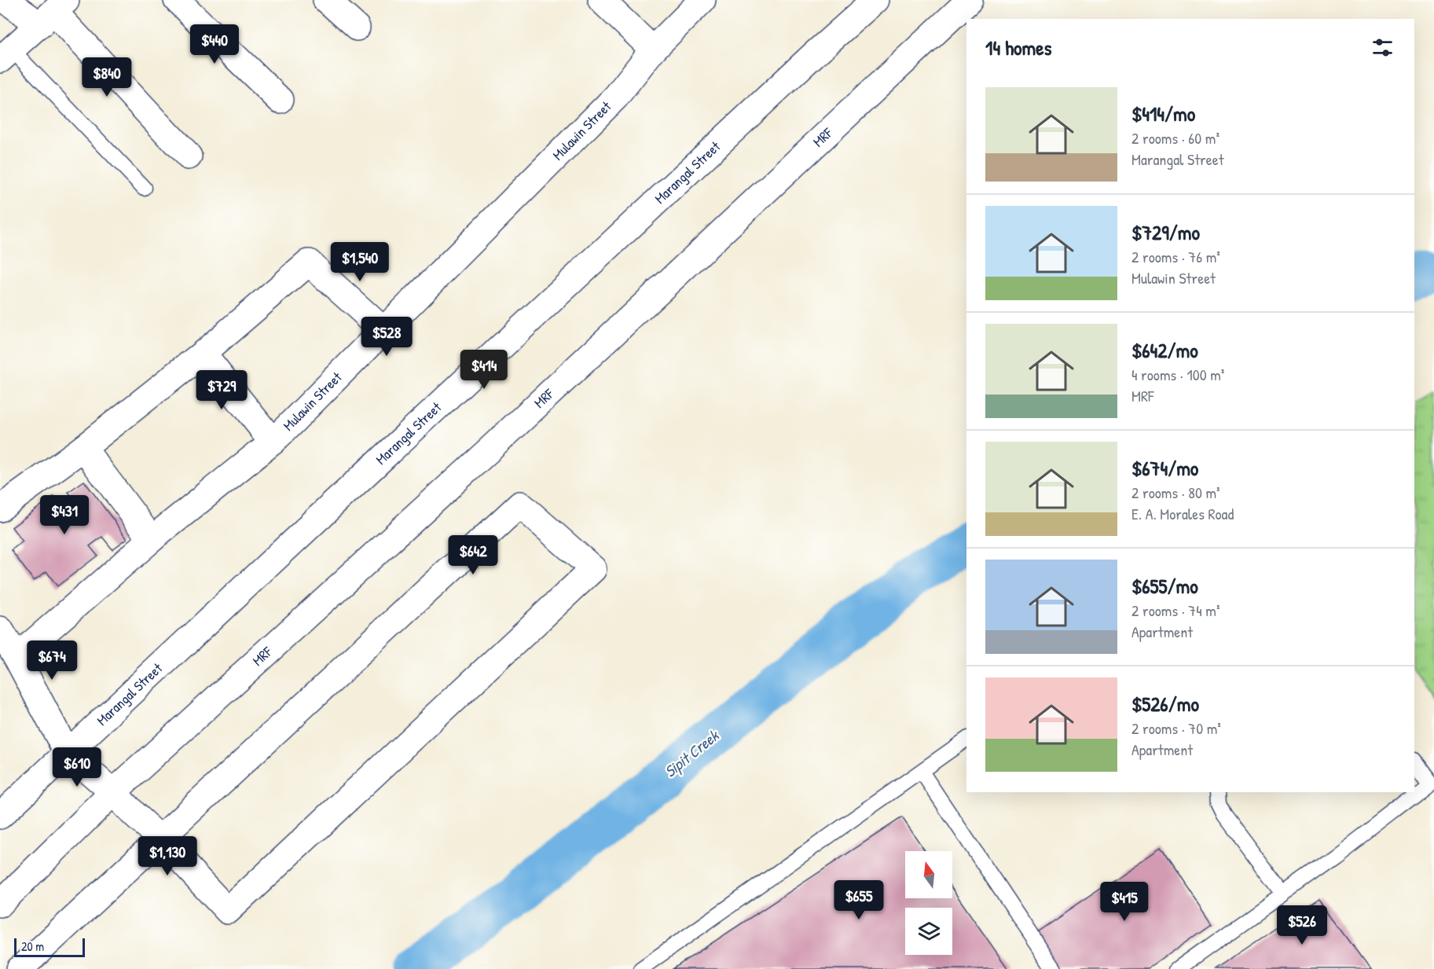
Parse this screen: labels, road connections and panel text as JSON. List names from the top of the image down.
{
  "streets": {
    "street": ["Mulawin Street", "MRF", "Marangal Street"]
  },
  "water": ["Sipit Creek"],
  "scale_bar": "20 m",
  "north": "top",
  "page": {
    "heading": "14 homes",
    "price": [
      "$440",
      "$840",
      "$1,540",
      "$528",
      "$414",
      "$729",
      "$431",
      "$642",
      "$674",
      "$610",
      "$1,130",
      "$655",
      "$415",
      "$526"
    ],
    "list": [
      {
        "name": "$414/mo",
        "note": "2 rooms · 60 m² · Marangal Street"
      },
      {
        "name": "$729/mo",
        "note": "2 rooms · 76 m² · Mulawin Street"
      },
      {
        "name": "$642/mo",
        "note": "4 rooms · 100 m² · MRF"
      },
      {
        "name": "$674/mo",
        "note": "2 rooms · 80 m² · E. A. Morales Road"
      },
      {
        "name": "$655/mo",
        "note": "2 rooms · 74 m² · Apartment"
      },
      {
        "name": "$526/mo",
        "note": "2 rooms · 70 m² · Apartment"
      }
    ],
    "scale": "20 m"
  }
}
